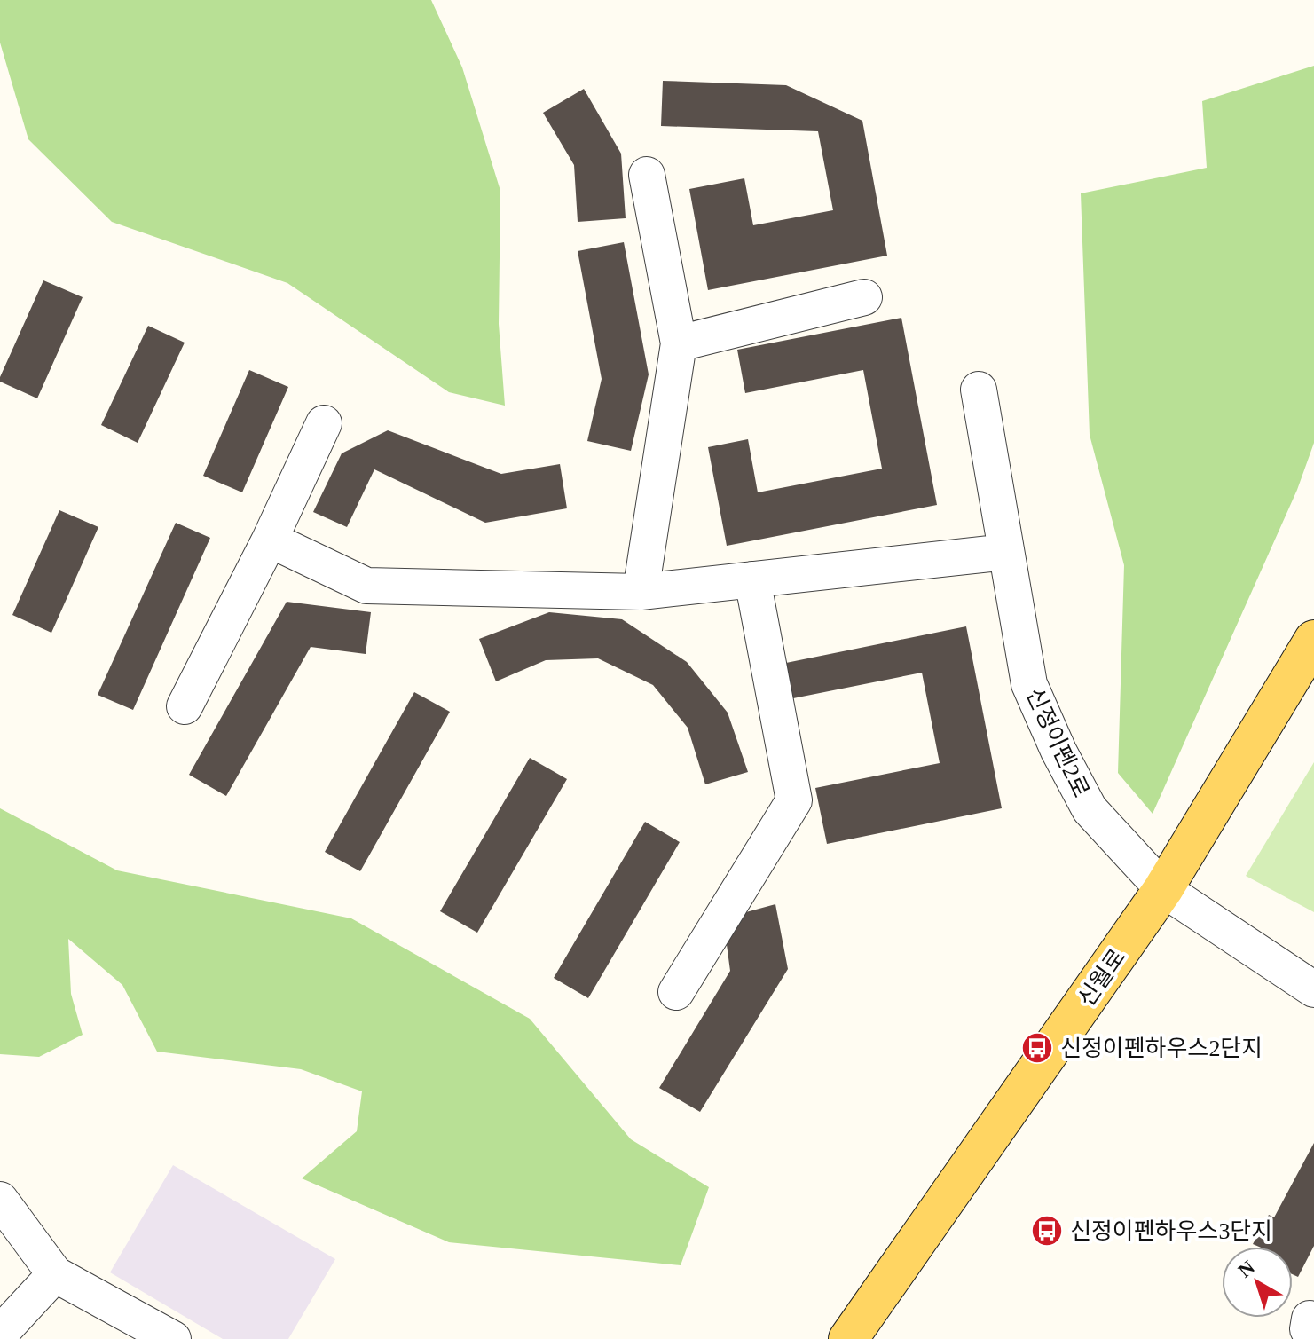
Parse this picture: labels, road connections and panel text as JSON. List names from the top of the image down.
{
  "streets": {
    "main road": ["신월로"],
    "street": ["신정이펜2로"]
  },
  "crossings": [
    ["신정이펜2로", "신월로"]
  ],
  "places": {
    "bus stop": ["신정이펜하우스2단지", "신정이펜하우스3단지"]
  },
  "north": "top left"
}
